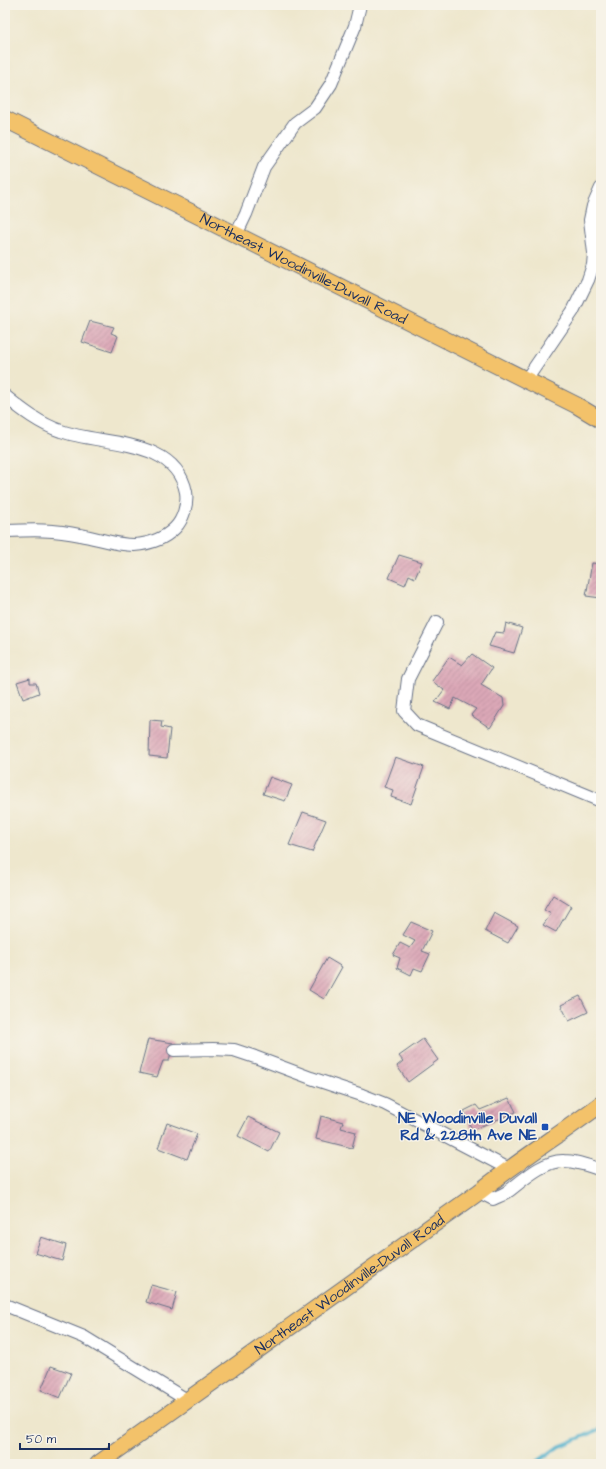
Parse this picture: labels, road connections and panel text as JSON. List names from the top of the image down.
{
  "streets": {
    "main road": ["Northeast Woodinville-Duvall Road"]
  },
  "places": {
    "transit": ["NE Woodinville Duvall Rd & 228th Ave NE"]
  },
  "scale_bar": "50 m"
}
